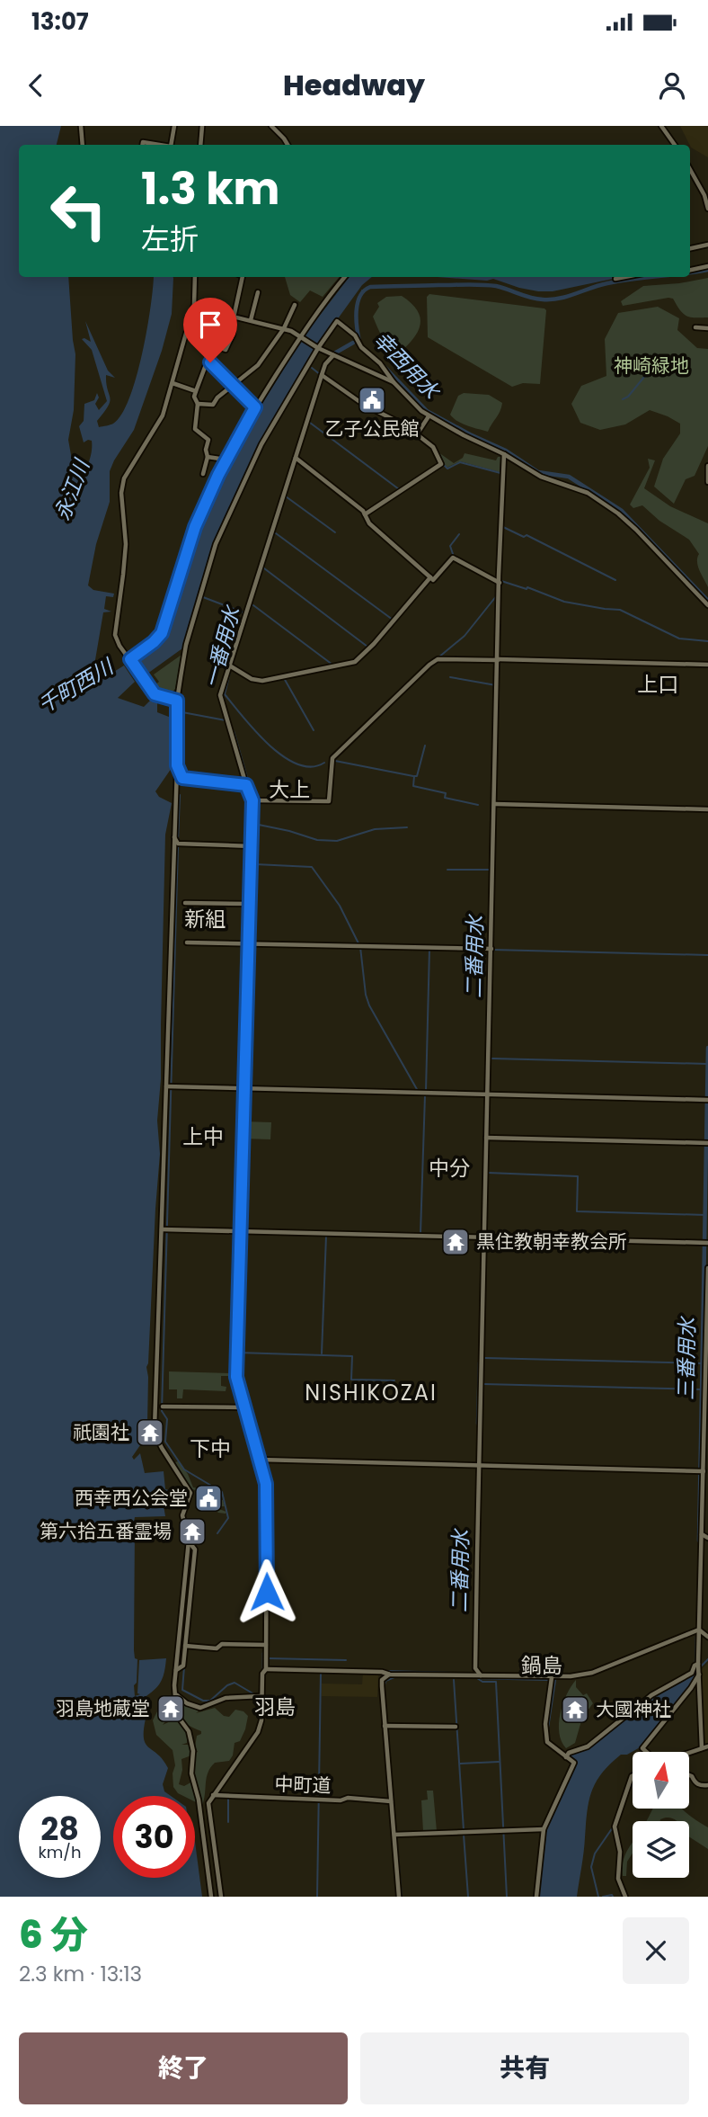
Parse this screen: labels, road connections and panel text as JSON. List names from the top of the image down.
{
  "streets": {
    "street": ["中町道"]
  },
  "districts": [
    "上口",
    "大上",
    "新組",
    "上中",
    "中分",
    "NISHIKOZAI",
    "下中",
    "鍋島",
    "羽島"
  ],
  "water": [
    "幸西用水",
    "永江川",
    "一番用水",
    "千町西川",
    "二番用水",
    "三番用水"
  ],
  "parks": ["神崎緑地"],
  "places": {
    "public building": ["乙子公民館", "西幸西公会堂"],
    "temple": [
      "黒住教朝幸教会所",
      "祇園社",
      "第六拾五番霊場",
      "羽島地蔵堂",
      "大國神社"
    ]
  },
  "north": "top",
  "page": {
    "status": "13:07",
    "header": "Headway",
    "turn": ["1.3 km", "左折"],
    "speed": "28 km/h",
    "limit": "30",
    "heading": ["6 分", "2.3 km · 13:13"],
    "buttons": ["終了", "共有"]
  }
}
